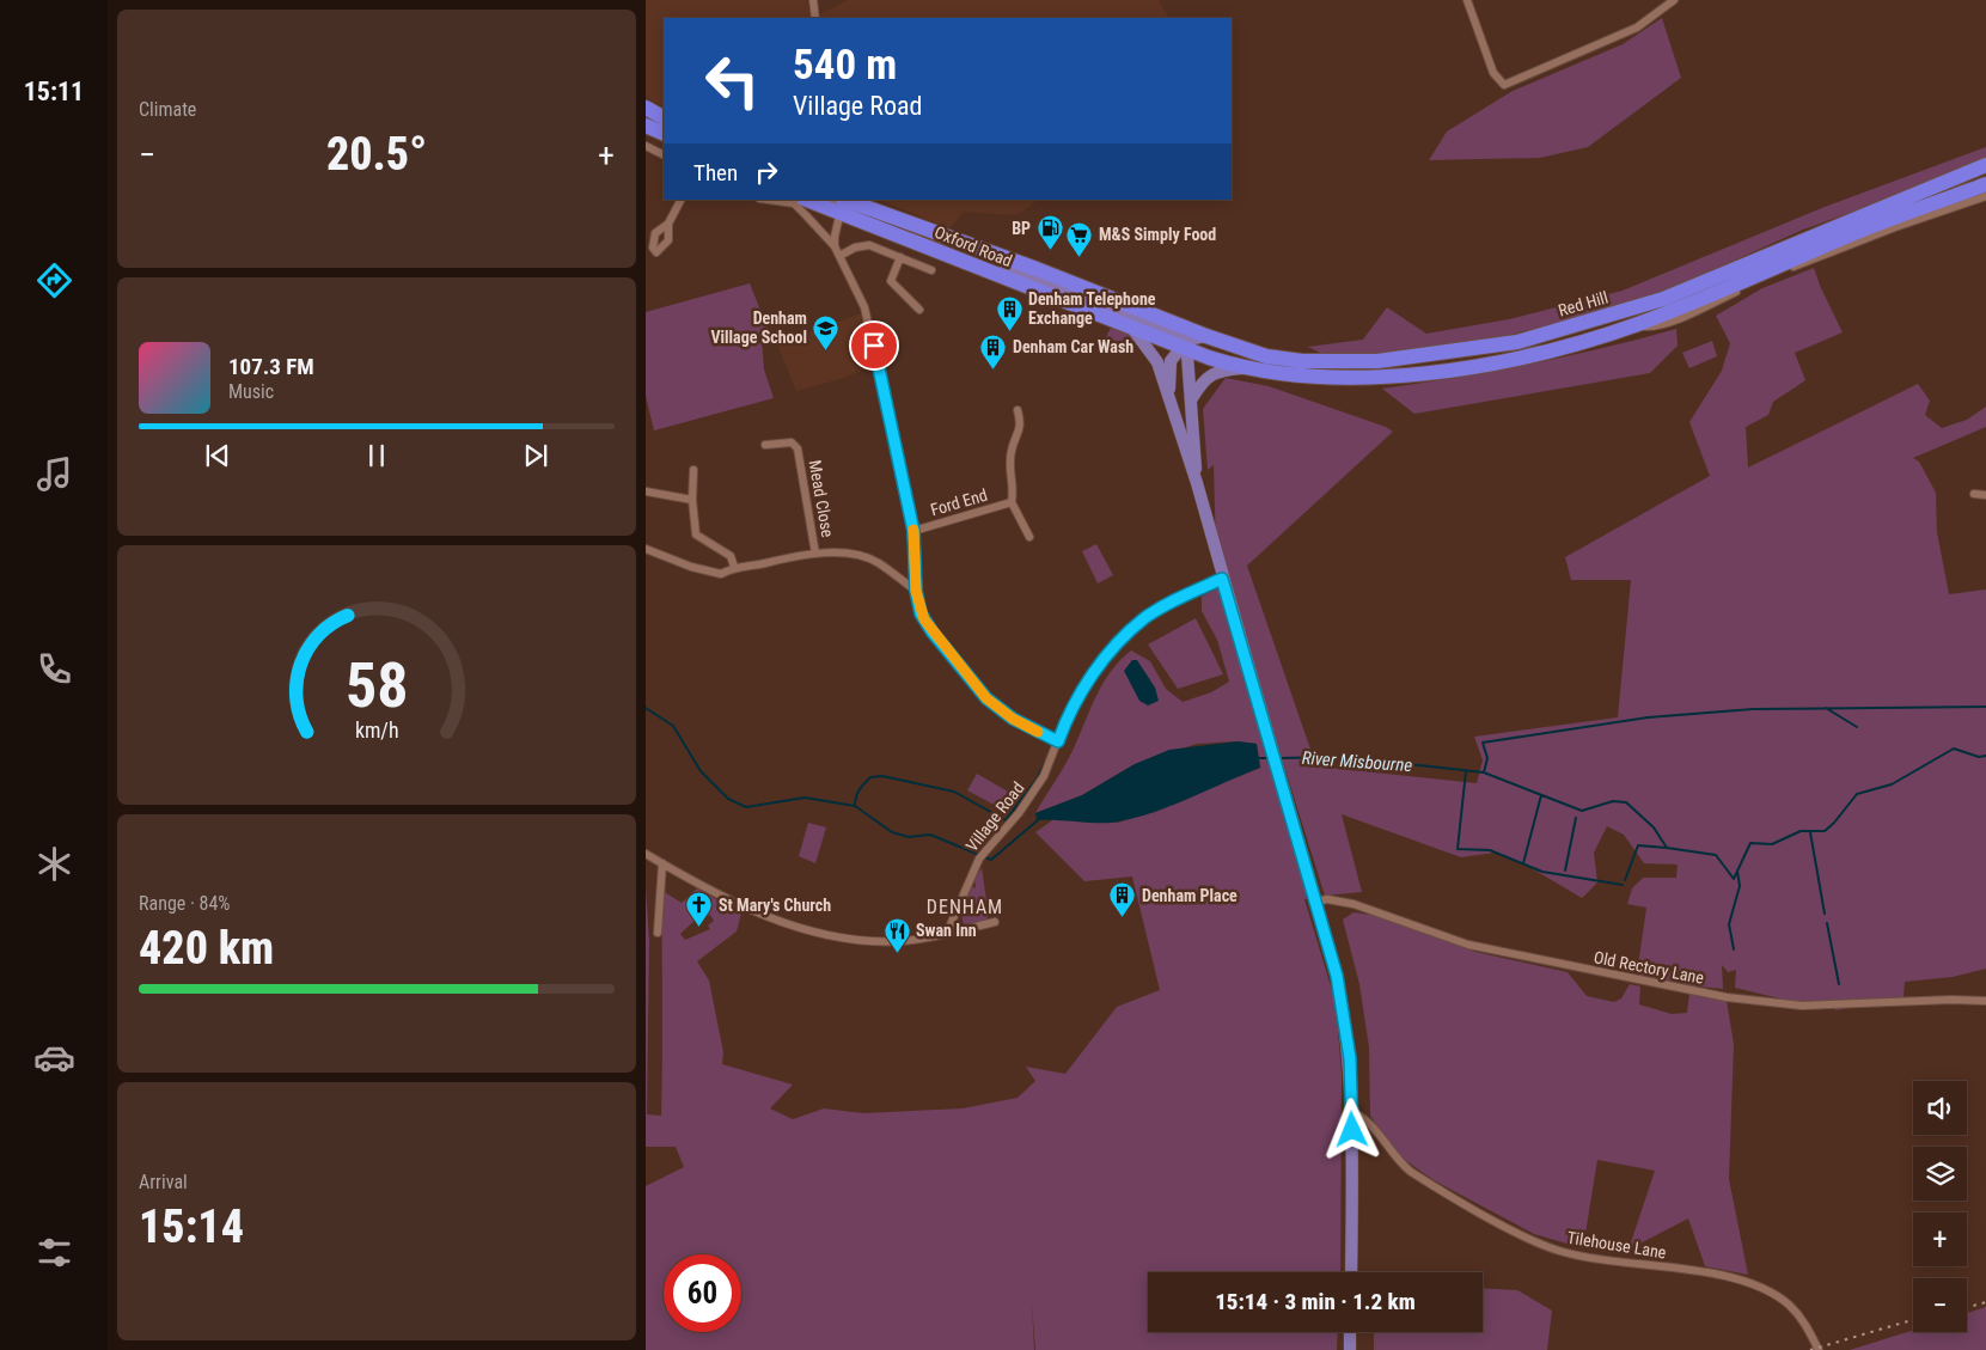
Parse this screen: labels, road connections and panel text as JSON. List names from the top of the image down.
{
  "streets": {
    "highway": ["Oxford Road", "Red Hill"],
    "street": [
      "Mead Close",
      "Ford End",
      "Village Road",
      "Old Rectory Lane",
      "Tilehouse Lane"
    ]
  },
  "crossings": [
    ["Oxford Road", "Red Hill"]
  ],
  "districts": ["DENHAM"],
  "water": ["River Misbourne"],
  "places": {
    "fuel station": ["BP"],
    "supermarket": ["M&S Simply Food"],
    "building": ["Denham Telephone Exchange", "Denham Car Wash", "Denham Place"],
    "school or university": ["Denham Village School"],
    "church": ["St Mary's Church"],
    "restaurant": ["Swan Inn"]
  },
  "page": {
    "tabs": "15:11",
    "tile": [
      "Climate",
      ["Range · 84%", "420 km"],
      ["Arrival", "15:14"]
    ],
    "turn": ["540 m", "Village Road"],
    "heat": ["−", "20.5°", "+"],
    "then": "Then",
    "song": ["107.3 FM", "Music"],
    "map_buttons": ["+", "−"],
    "limit": "60",
    "trip": "15:14 · 3 min · 1.2 km",
    "gauge": ["58", "km/h"]
  }
}
